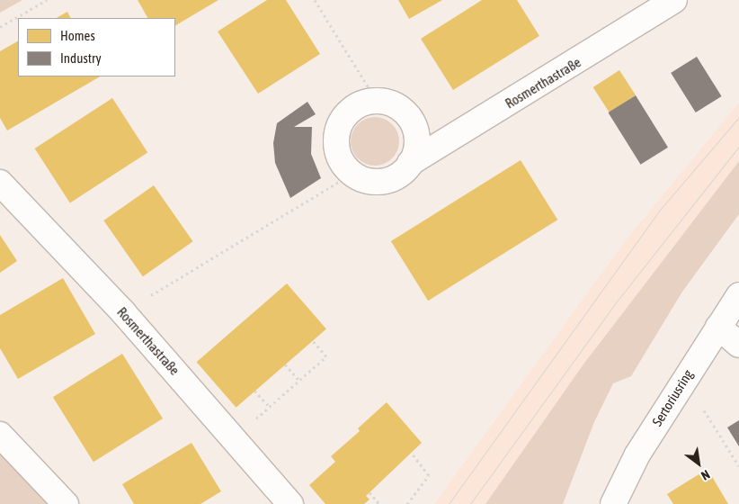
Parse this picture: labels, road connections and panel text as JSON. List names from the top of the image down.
{
  "streets": {
    "street": ["Rosmerthastraße", "Sertoriusring"]
  },
  "legend": ["Homes", "Industry"],
  "north": "bottom right"
}
